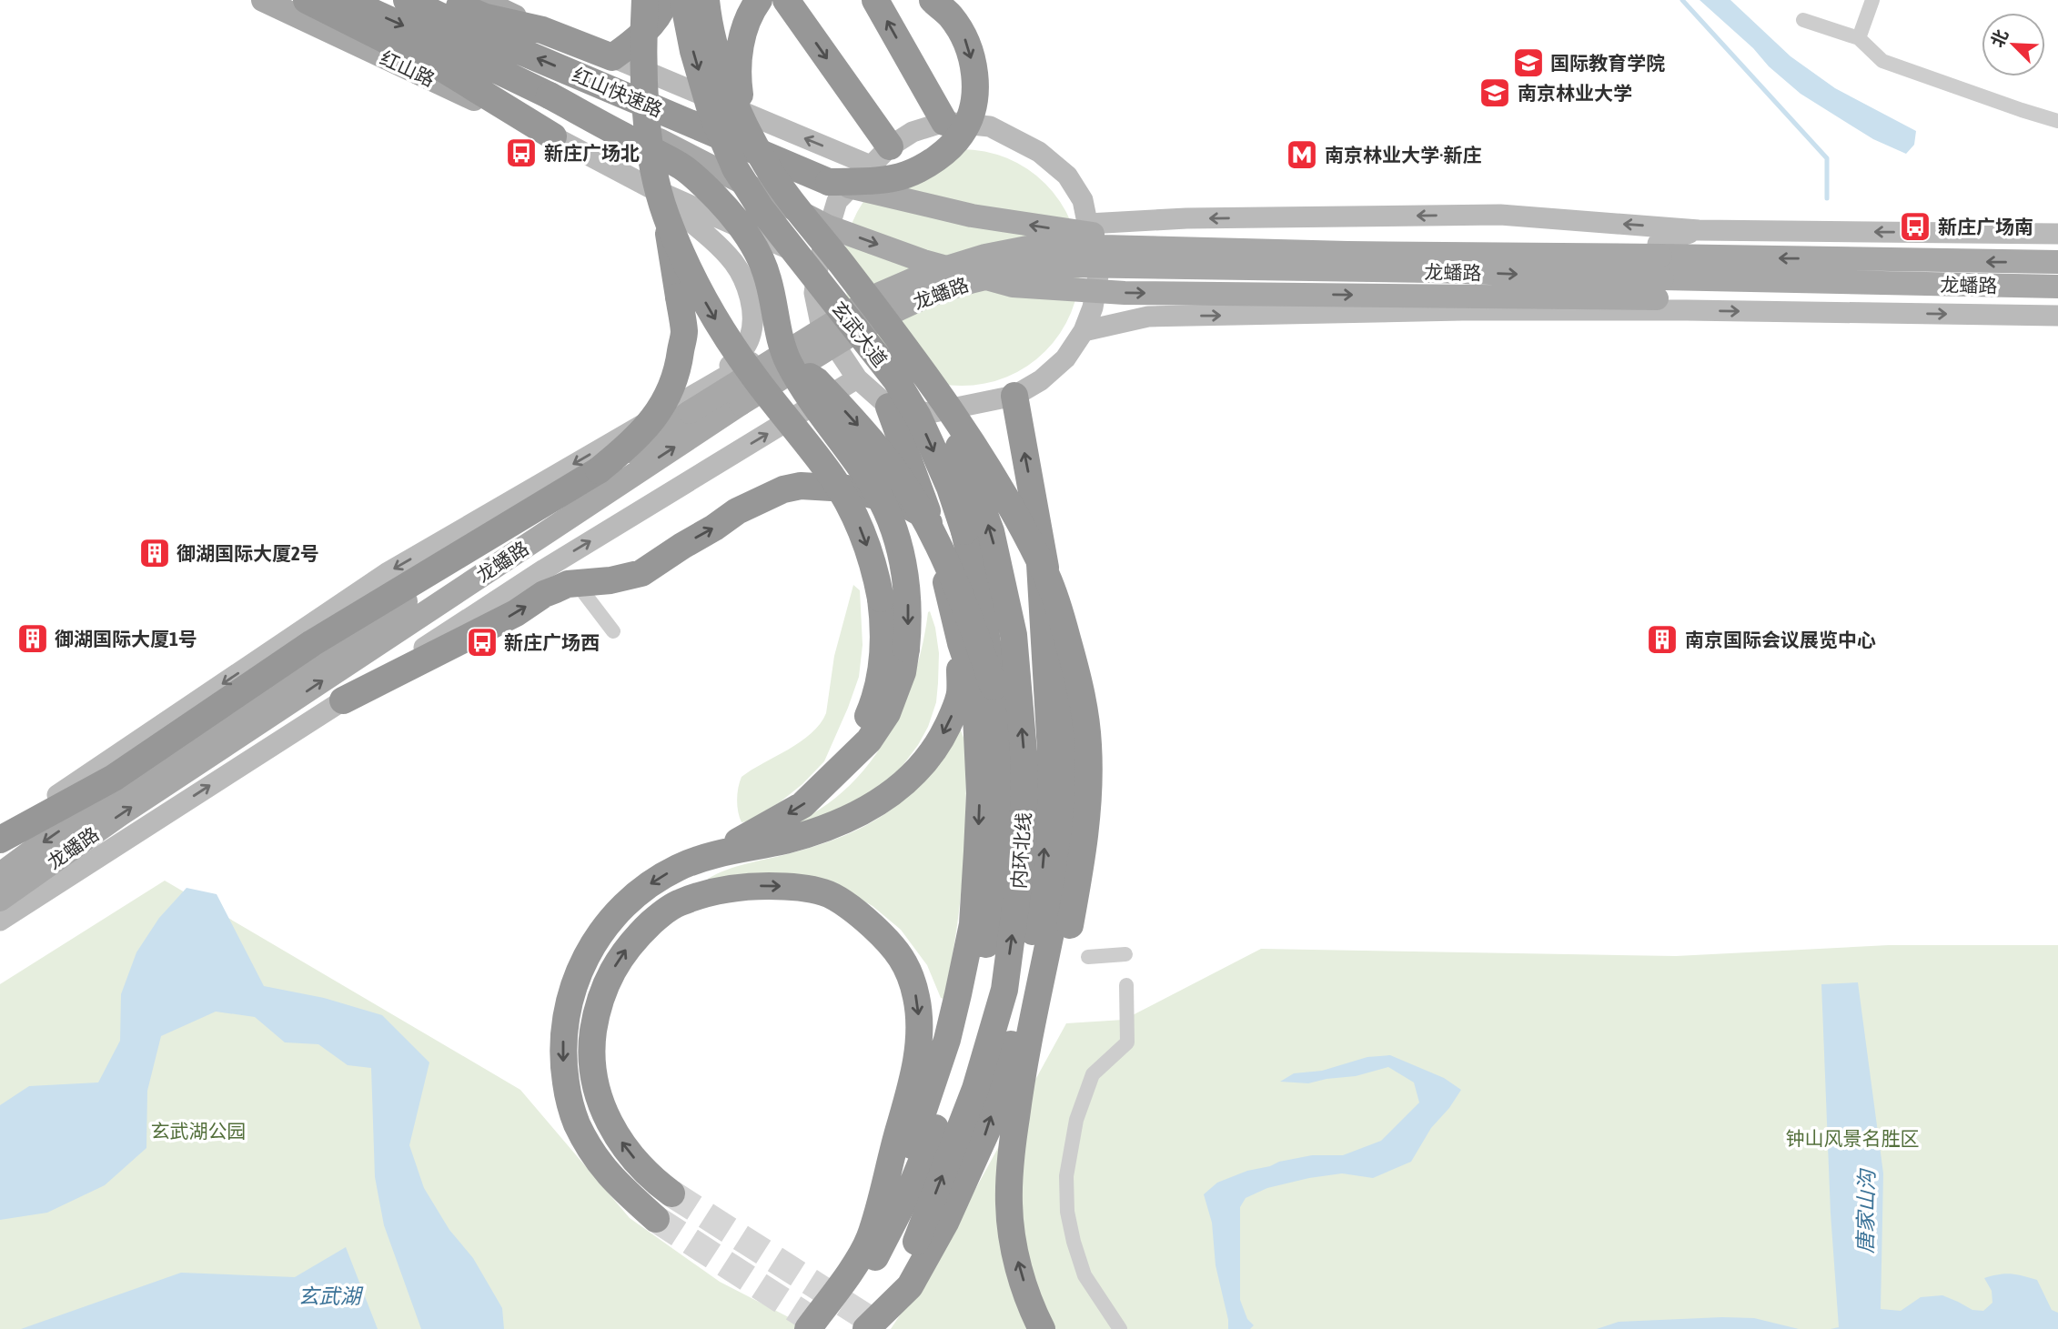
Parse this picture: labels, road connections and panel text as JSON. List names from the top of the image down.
{
  "streets": {
    "highway": ["红山快速路", "玄武大道", "内环北线"],
    "main road": ["红山路", "龙蟠路"]
  },
  "crossings": [
    ["玄武大道", "内环北线"]
  ],
  "water": ["唐家山沟", "玄武湖"],
  "parks": ["玄武湖公园", "钟山风景名胜区"],
  "places": {
    "school or university": ["国际教育学院", "南京林业大学"],
    "bus stop": ["新庄广场北", "新庄广场南", "新庄广场西"],
    "metro station": ["南京林业大学·新庄"],
    "building": ["御湖国际大厦2号", "御湖国际大厦1号", "南京国际会议展览中心"]
  },
  "north": "top left"
}
